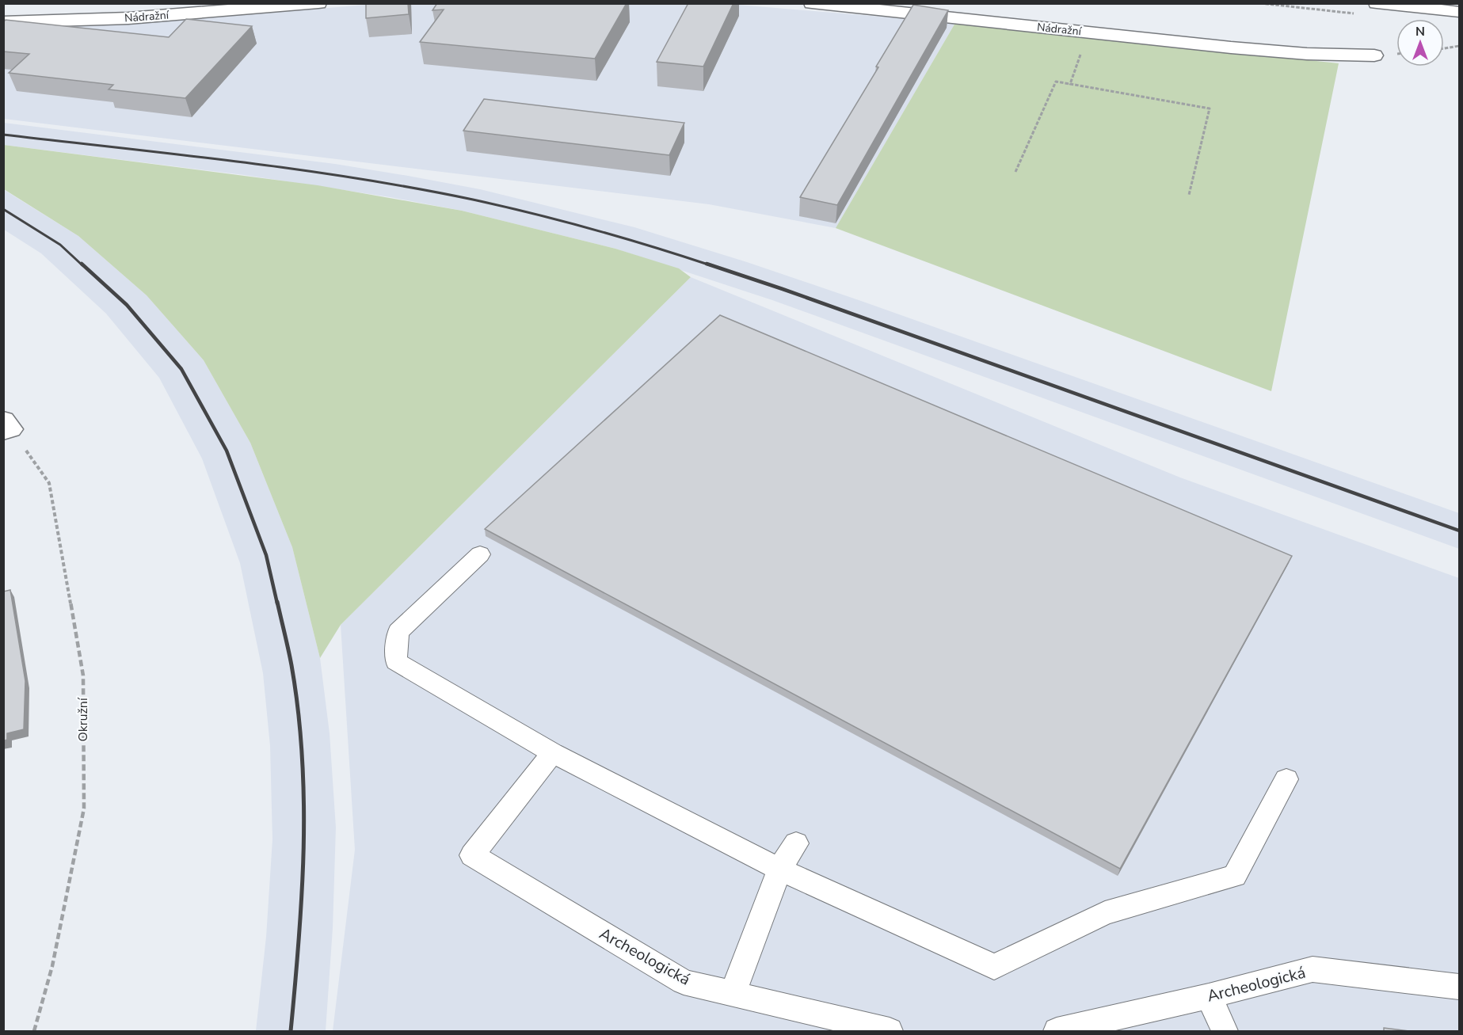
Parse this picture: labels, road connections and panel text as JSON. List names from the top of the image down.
{
  "streets": {
    "street": ["Nádražní"],
    "lane": ["Archeologická"],
    "path": ["Okružní"]
  },
  "north": "top"
}
